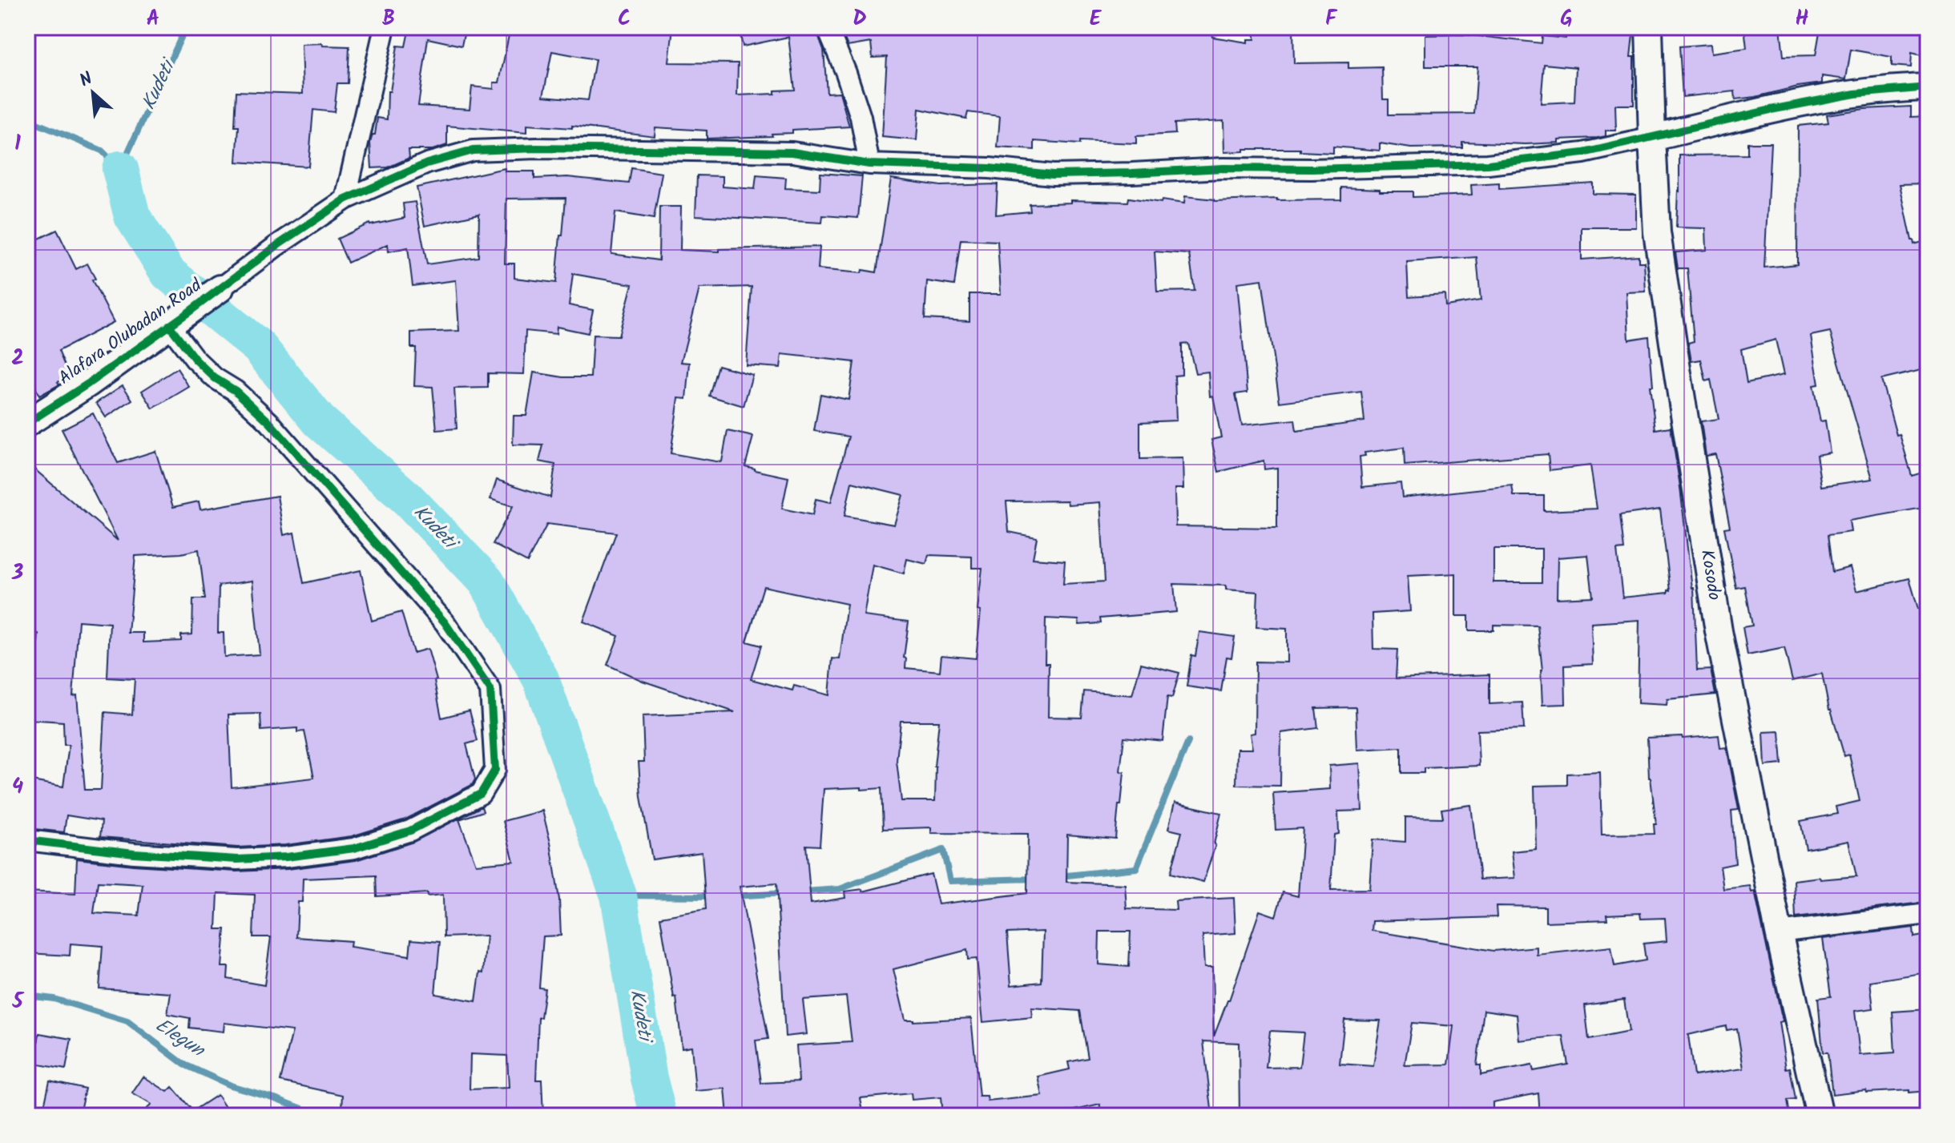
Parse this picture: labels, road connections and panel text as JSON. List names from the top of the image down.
{
  "streets": {
    "main road": ["Alafara Olubadan Road", "Kosodo"]
  },
  "water": ["Kudeti", "Elegun"],
  "north": "top left",
  "grid": {
    "columns": [
      "A",
      "B",
      "C",
      "D",
      "E",
      "F",
      "G",
      "H"
    ],
    "rows": [
      "1",
      "2",
      "3",
      "4",
      "5"
    ]
  }
}
